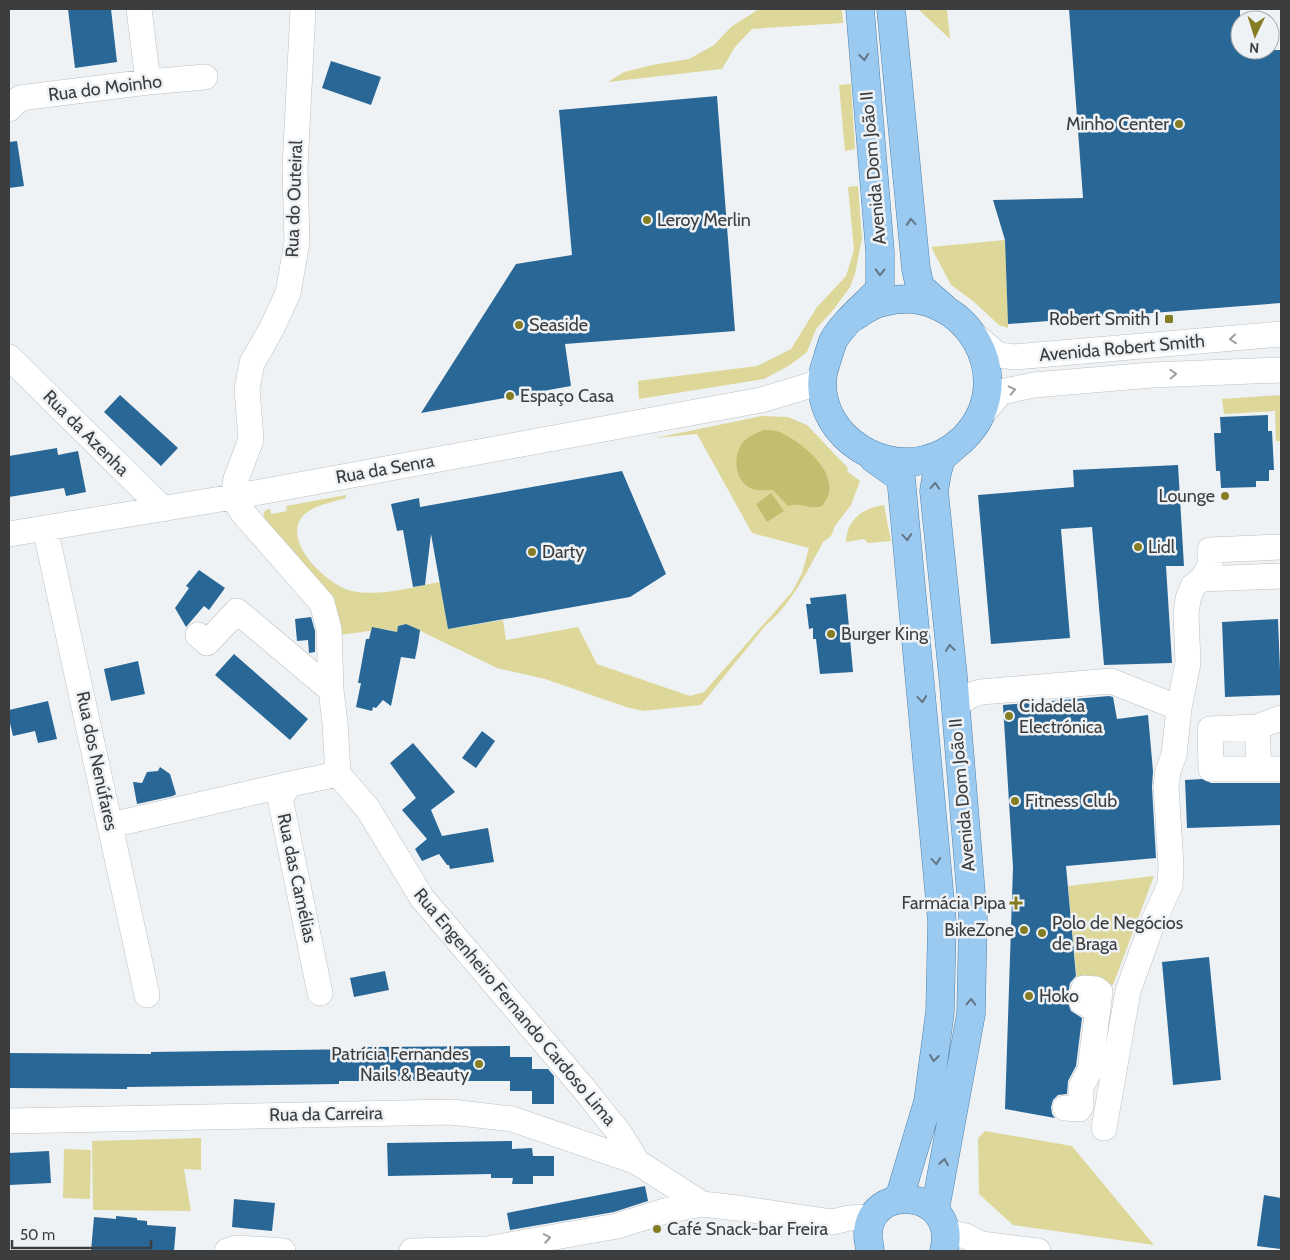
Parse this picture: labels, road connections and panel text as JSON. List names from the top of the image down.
{
  "streets": {
    "main road": ["Avenida Dom João II"],
    "street": [
      "Rua do Moinho",
      "Rua do Outeiral",
      "Avenida Robert Smith",
      "Rua da Azenha",
      "Rua da Senra",
      "Rua dos Nenúfares",
      "Rua das Camélias",
      "Rua Engenheiro Fernando Cardoso Lima",
      "Rua da Carreira"
    ]
  },
  "crossings": [
    ["Avenida Dom João II", "Avenida Robert Smith"],
    ["Avenida Dom João II", "Rua da Senra"],
    ["Rua do Outeiral", "Rua da Senra"],
    ["Avenida Robert Smith", "Rua da Senra"],
    ["Rua da Azenha", "Rua da Senra"],
    ["Rua da Senra", "Rua dos Nenúfares"],
    ["Rua Engenheiro Fernando Cardoso Lima", "Rua da Carreira"]
  ],
  "places": {
    "other": [
      "Minho Center",
      "Leroy Merlin",
      "Seaside",
      "Espaço Casa",
      "Lounge",
      "Lidl",
      "Darty",
      "Burger King",
      "Cidadela Electrónica",
      "Fitness Club",
      "BikeZone",
      "Polo de Negócios de Braga",
      "Hoko",
      "Patrícia Fernandes Nails & Beauty",
      "Café Snack-bar Freira"
    ],
    "transit": ["Robert Smith I"],
    "health": ["Farmácia Pipa"]
  },
  "scale_bar": "50 m",
  "north": "bottom"
}
